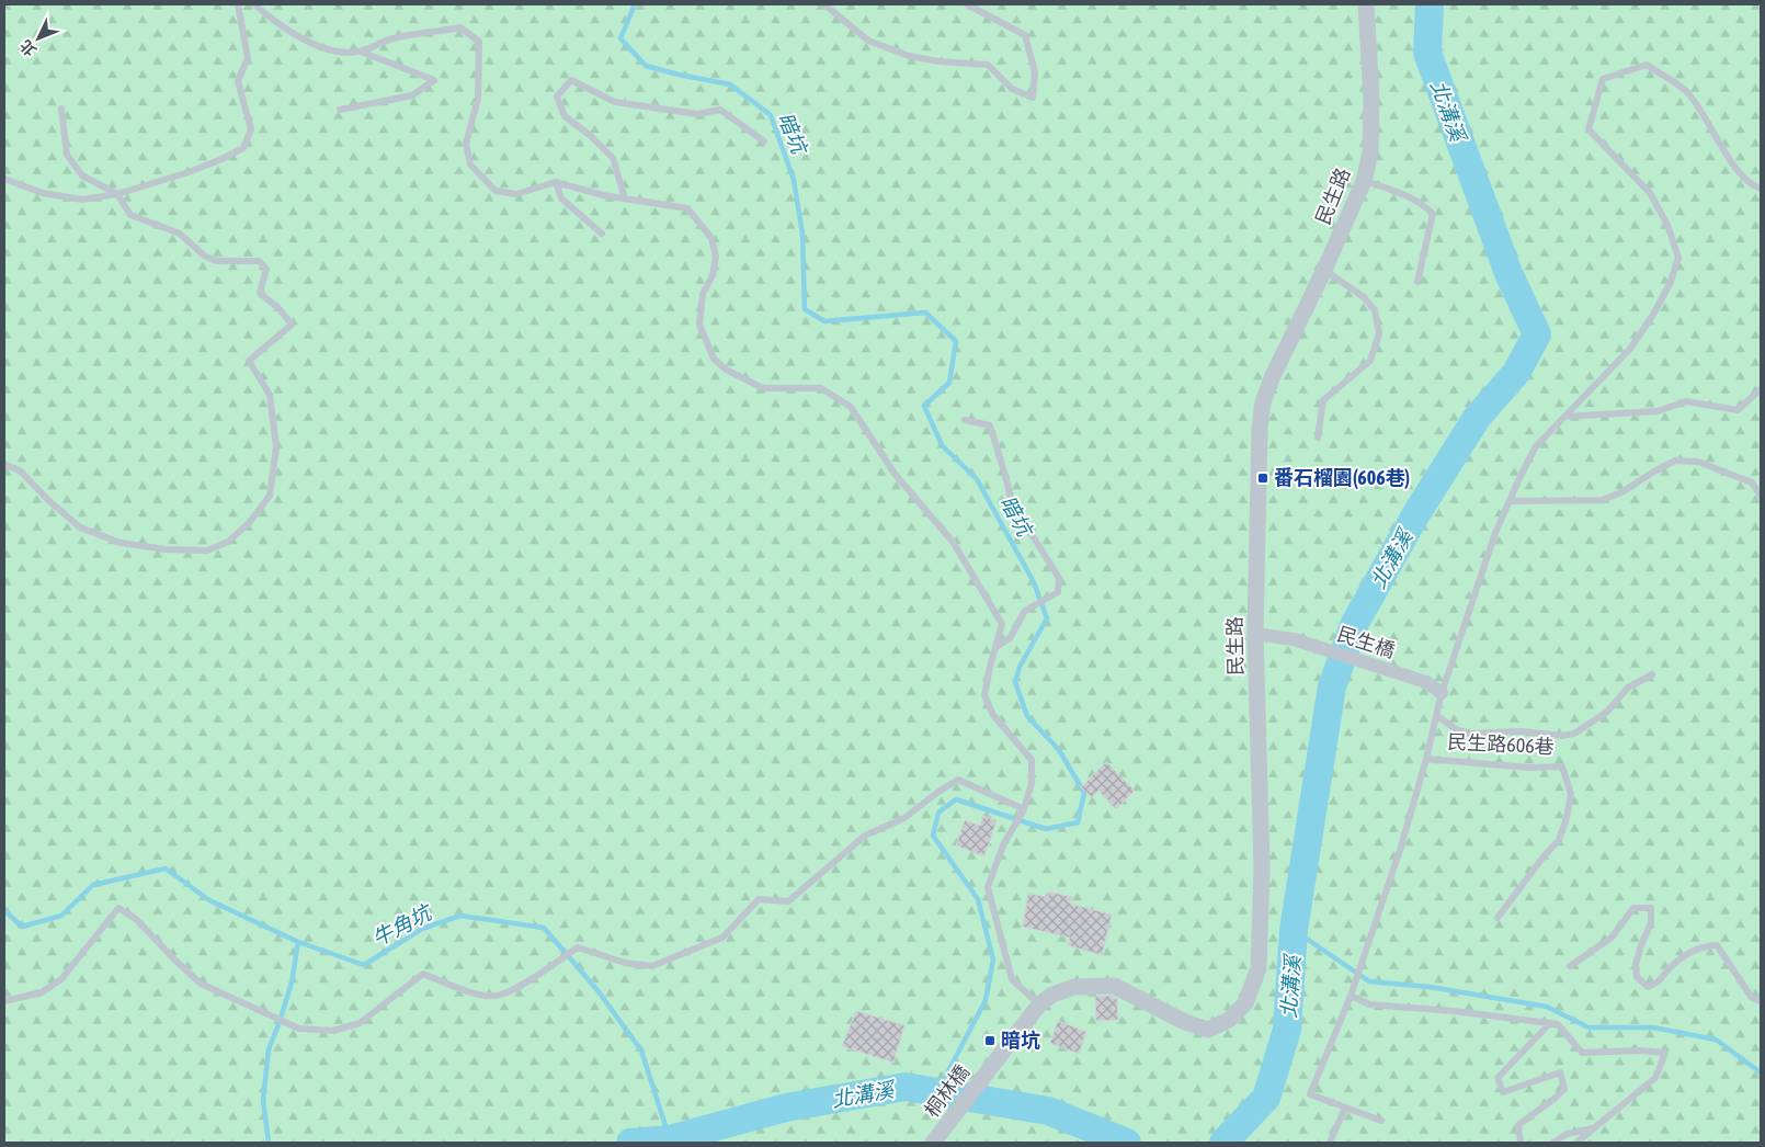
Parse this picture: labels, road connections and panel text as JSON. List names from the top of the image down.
{
  "streets": {
    "street": ["民生路", "民生橋", "桐林橋"],
    "lane": ["民生路606巷"]
  },
  "crossings": [
    ["民生路", "民生橋"],
    ["民生路", "桐林橋"],
    ["民生橋", "民生路606巷"]
  ],
  "water": ["北溝溪", "暗坑", "牛角坑"],
  "places": {
    "transit": ["番石榴園(606巷)", "暗坑"]
  },
  "north": "bottom left"
}
